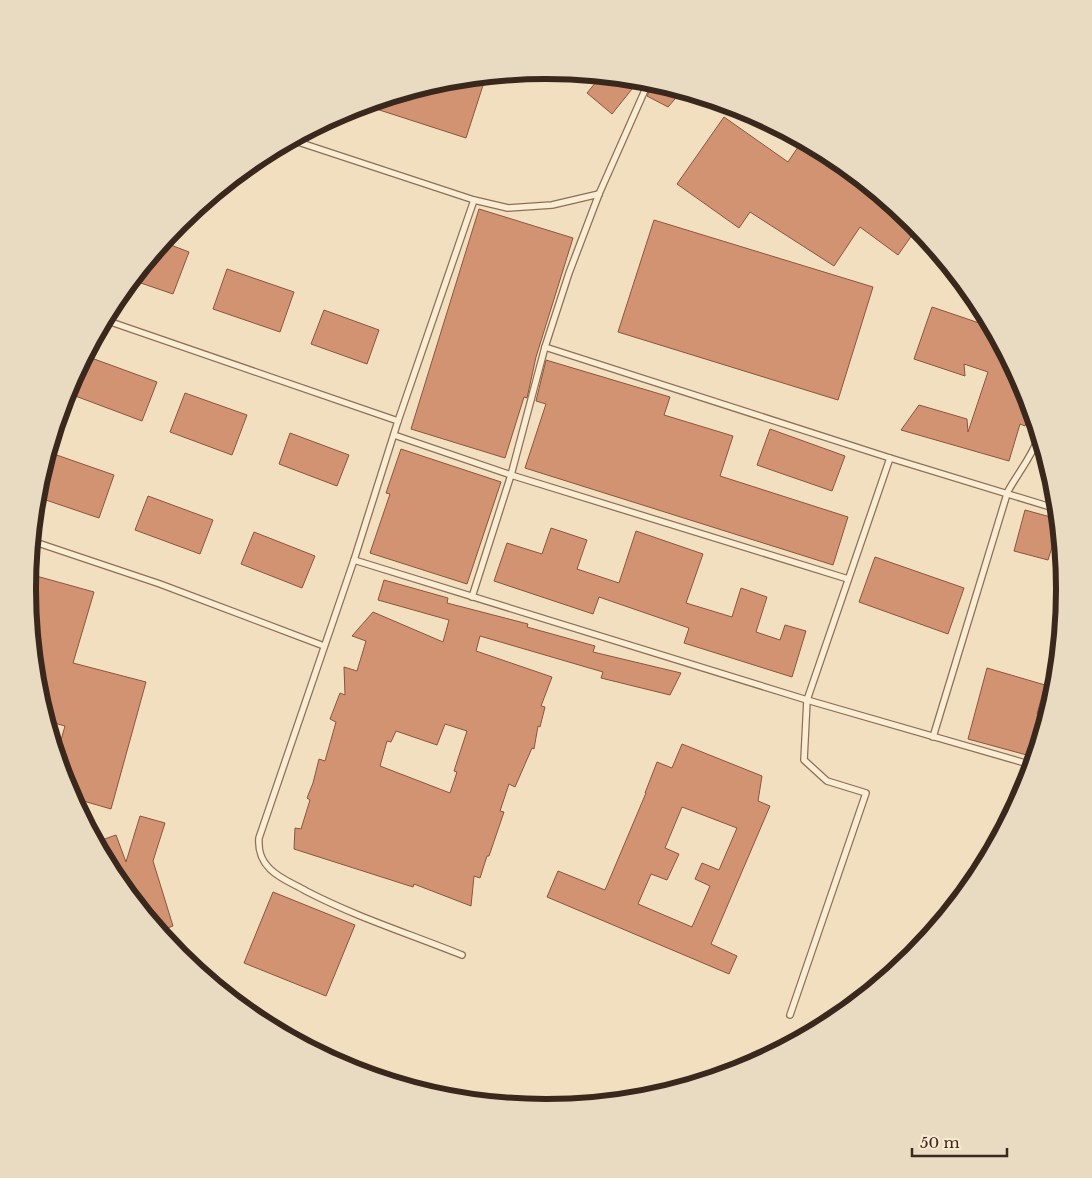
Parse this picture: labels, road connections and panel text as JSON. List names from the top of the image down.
{
  "scale_bar": "50 m"
}
